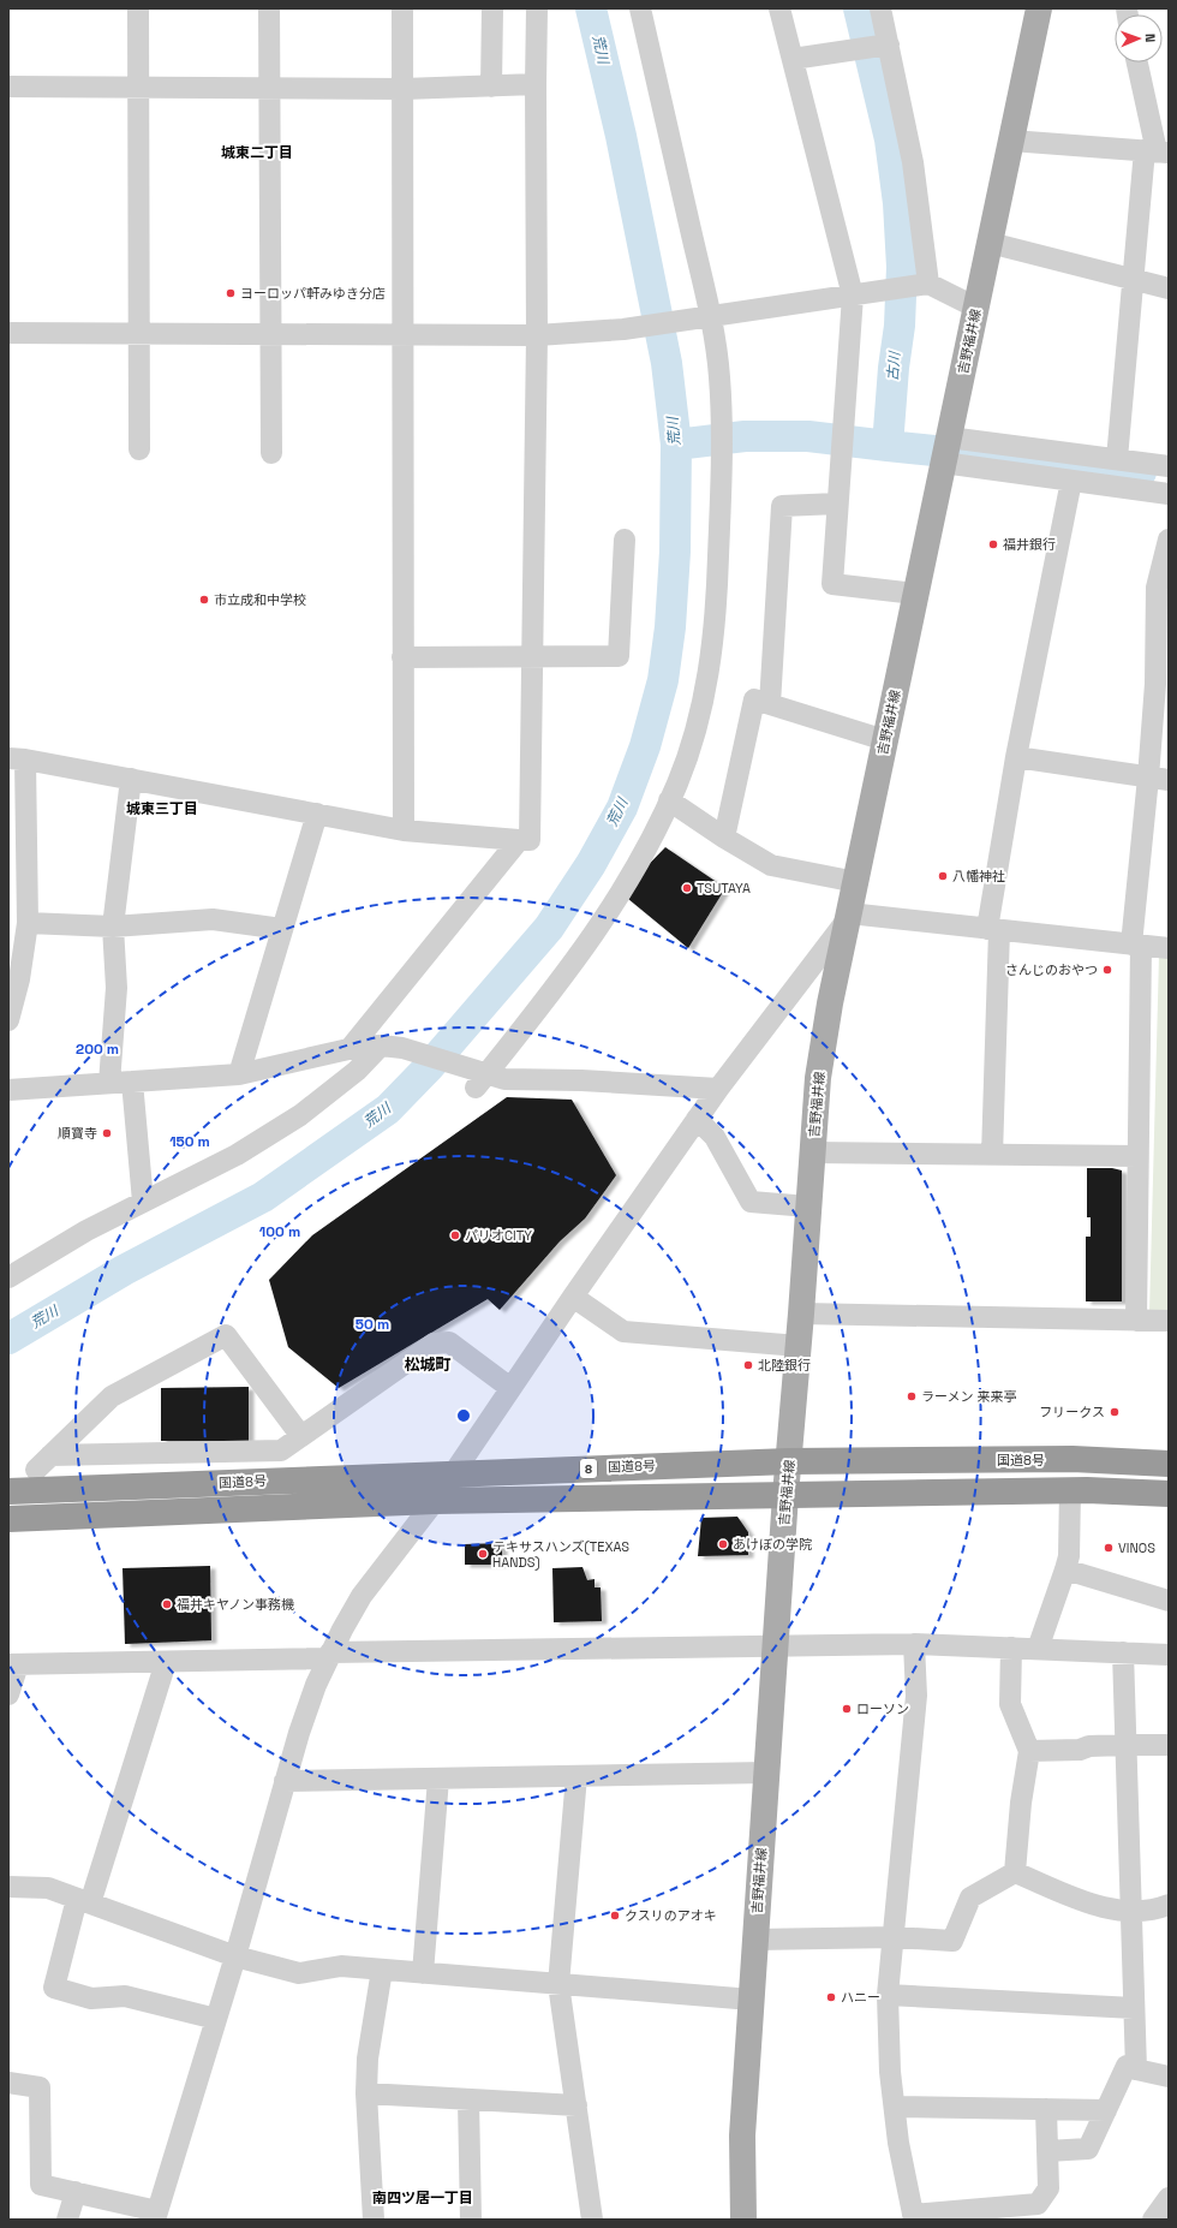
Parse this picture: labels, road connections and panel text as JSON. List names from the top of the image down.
{
  "streets": {
    "highway": ["国道8号", "8"],
    "main road": ["吉野福井線"]
  },
  "crossings": [
    ["吉野福井線", "国道8号"]
  ],
  "districts": [
    "城東二丁目",
    "城東三丁目",
    "松城町",
    "南四ツ居一丁目"
  ],
  "water": ["荒川", "古川"],
  "places": [
    "ヨーロッパ軒みゆき分店",
    "福井銀行",
    "市立成和中学校",
    "八幡神社",
    "TSUTAYA",
    "さんじのおやつ",
    "順寶寺",
    "パリオCITY",
    "北陸銀行",
    "ラーメン 来来亭",
    "フリークス",
    "あけぼの学院",
    "VINOS",
    "テキサスハンズ(TEXAS HANDS)",
    "福井キヤノン事務機",
    "ローソン",
    "クスリのアオキ",
    "ハニー"
  ],
  "north": "right",
  "rings": [
    "200 m",
    "150 m",
    "100 m",
    "50 m"
  ]
}
